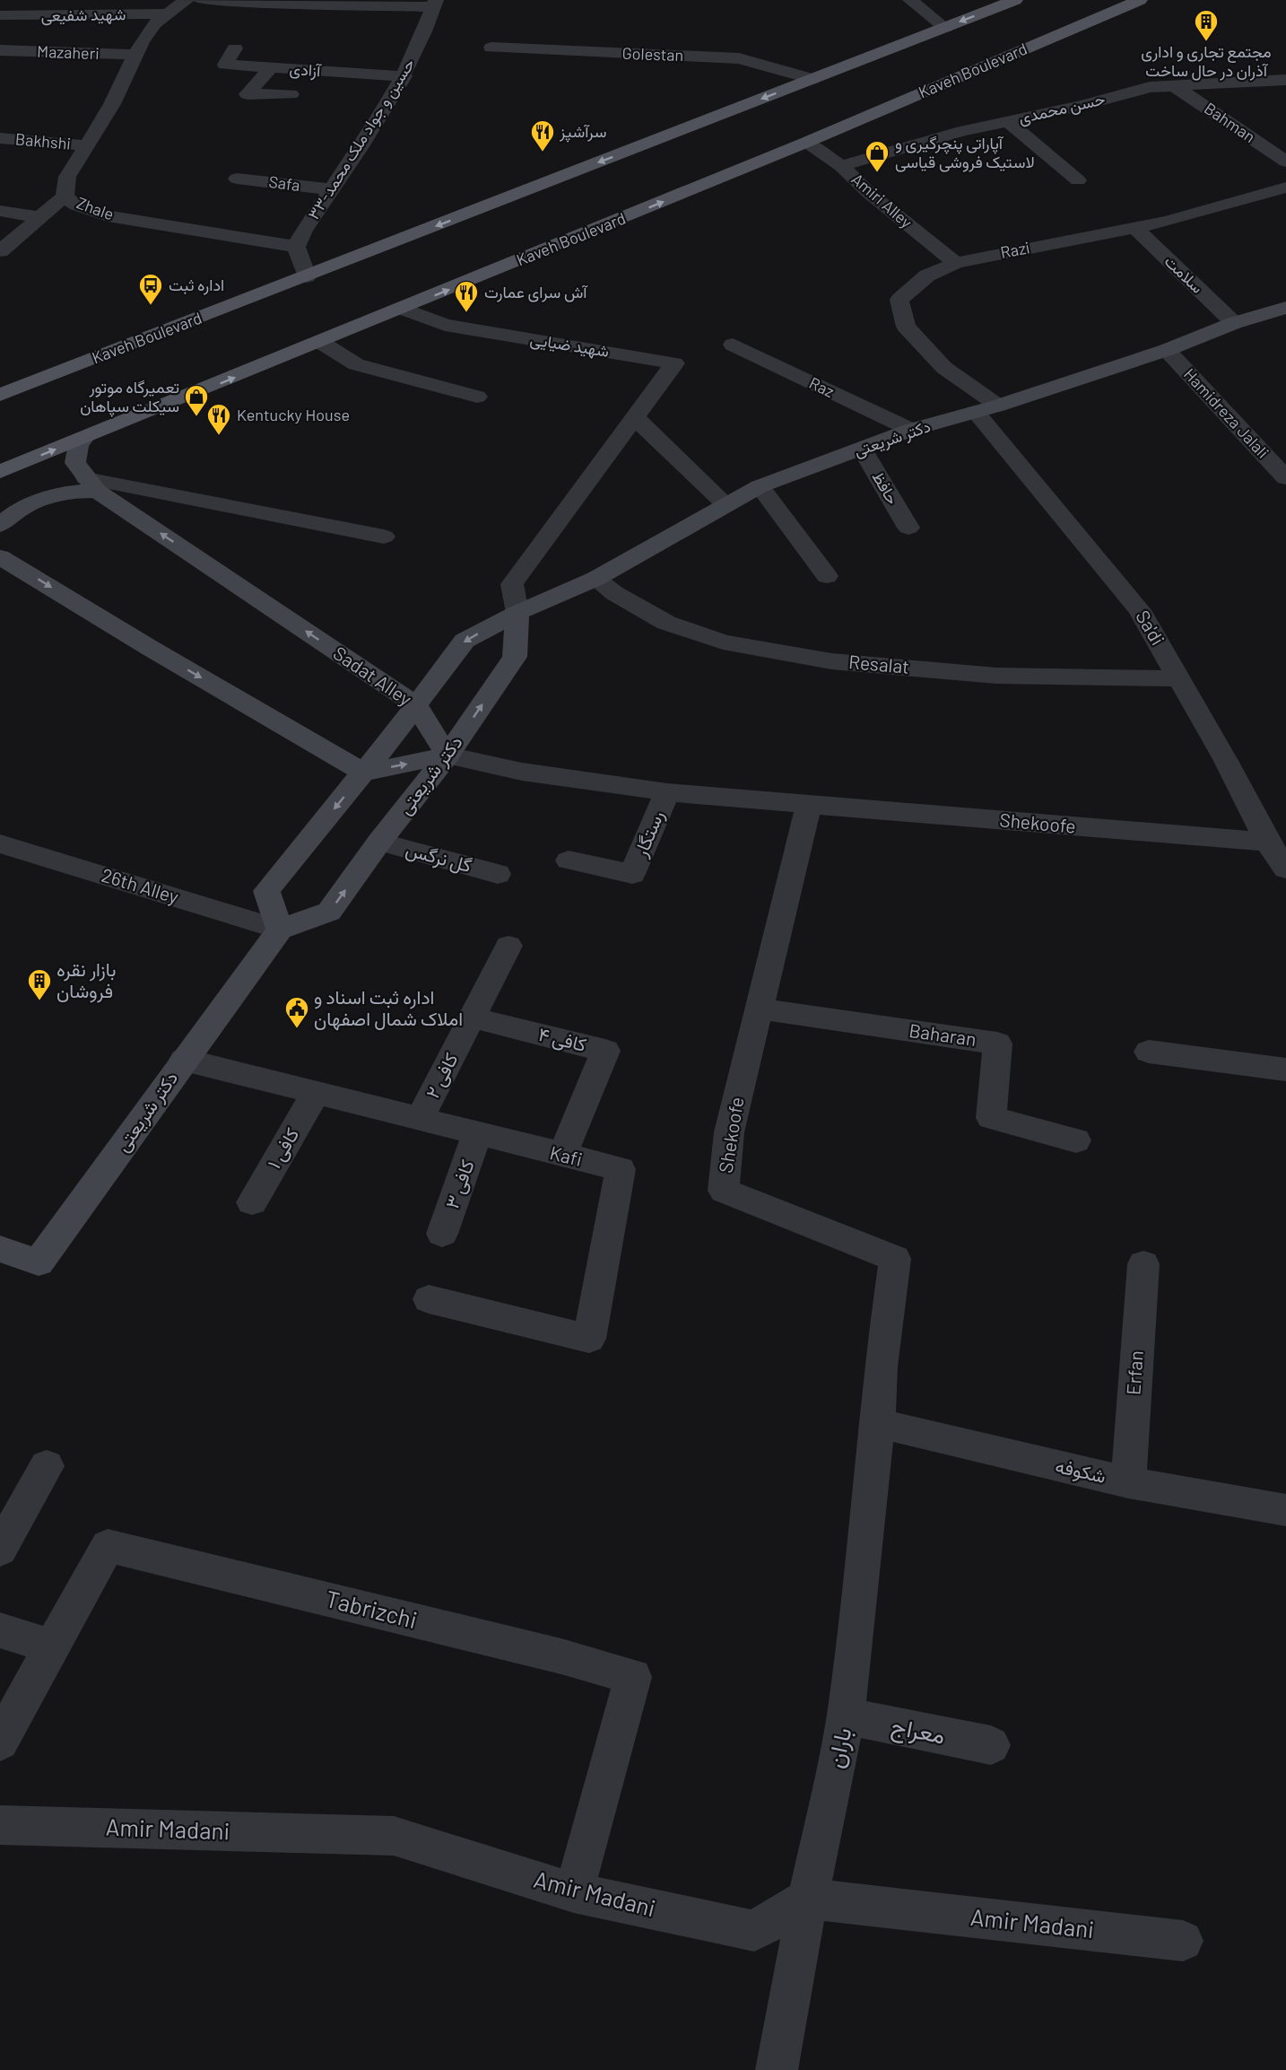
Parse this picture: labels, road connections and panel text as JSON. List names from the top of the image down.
{
  "streets": {
    "main road": ["Kaveh Boulevard"],
    "street": [
      "شهید شفیعی",
      "Mazaheri",
      "Golestan",
      "آزادی",
      "حسن محمدی",
      "Bahman",
      "۳۳-حسین و جواد ملک محمد",
      "Bakhshi",
      "Safa",
      "Amiri Alley",
      "Zhale",
      "Razi",
      "سلامت",
      "شهید ضیایی",
      "Raz",
      "Hamidreza Jalali",
      "دکتر شریعتی",
      "حافظ",
      "Sa'di",
      "Resalat",
      "Sadat Alley",
      "Shekoofe",
      "رستگار",
      "گل نرگس",
      "26th Alley",
      "Baharan",
      "کافی ۴",
      "کافی ۲",
      "کافی ۱",
      "Kafi",
      "کافی ۳",
      "Erfan",
      "شکوفه",
      "Tabrizchi",
      "معراج",
      "باران",
      "Amir Madani"
    ]
  },
  "crossings": [
    ["شهید شفیعی", "Zhale"],
    ["Mazaheri", "Zhale"],
    ["Golestan", "Kaveh Boulevard"],
    ["آزادی", "۳۳-حسین و جواد ملک محمد"],
    ["Kaveh Boulevard", "Amiri Alley"],
    ["Kaveh Boulevard", "شهید ضیایی"],
    ["حسن محمدی", "Bahman"],
    ["حسن محمدی", "Amiri Alley"],
    ["۳۳-حسین و جواد ملک محمد", "Safa"],
    ["۳۳-حسین و جواد ملک محمد", "Zhale"],
    ["Bakhshi", "Zhale"],
    ["Amiri Alley", "Razi"],
    ["Razi", "سلامت"],
    ["Razi", "دکتر شریعتی"],
    ["Razi", "Sa'di"],
    ["سلامت", "دکتر شریعتی"],
    ["شهید ضیایی", "دکتر شریعتی"],
    ["Raz", "دکتر شریعتی"],
    ["Hamidreza Jalali", "دکتر شریعتی"],
    ["دکتر شریعتی", "حافظ"],
    ["دکتر شریعتی", "Sa'di"],
    ["دکتر شریعتی", "Resalat"],
    ["دکتر شریعتی", "Sadat Alley"],
    ["دکتر شریعتی", "Shekoofe"],
    ["دکتر شریعتی", "گل نرگس"],
    ["دکتر شریعتی", "26th Alley"],
    ["دکتر شریعتی", "Kafi"],
    ["Sa'di", "Resalat"],
    ["Sa'di", "Shekoofe"],
    ["Sadat Alley", "Shekoofe"],
    ["Shekoofe", "رستگار"],
    ["Shekoofe", "Baharan"],
    ["Shekoofe", "شکوفه"],
    ["Shekoofe", "باران"],
    ["کافی ۴", "کافی ۲"],
    ["کافی ۴", "Kafi"],
    ["کافی ۲", "Kafi"],
    ["کافی ۱", "Kafi"],
    ["Kafi", "کافی ۳"],
    ["Erfan", "شکوفه"],
    ["شکوفه", "باران"],
    ["Tabrizchi", "Amir Madani"],
    ["معراج", "باران"],
    ["باران", "Amir Madani"]
  ],
  "places": {
    "building": ["مجتمع تجاری و اداری آذران در حال ساخت", "بازار نقره فروشان"],
    "restaurant": ["سرآشپز", "آش سرای عمارت", "Kentucky House"],
    "shop": ["آپاراتی پنچرگیری و لاستیک فروشی قیاسی", "تعمیرگاه موتور سیکلت سپاهان"],
    "bus stop": ["اداره ثبت"],
    "public building": ["اداره ثبت اسناد و املاک شمال اصفهان"]
  }
}
